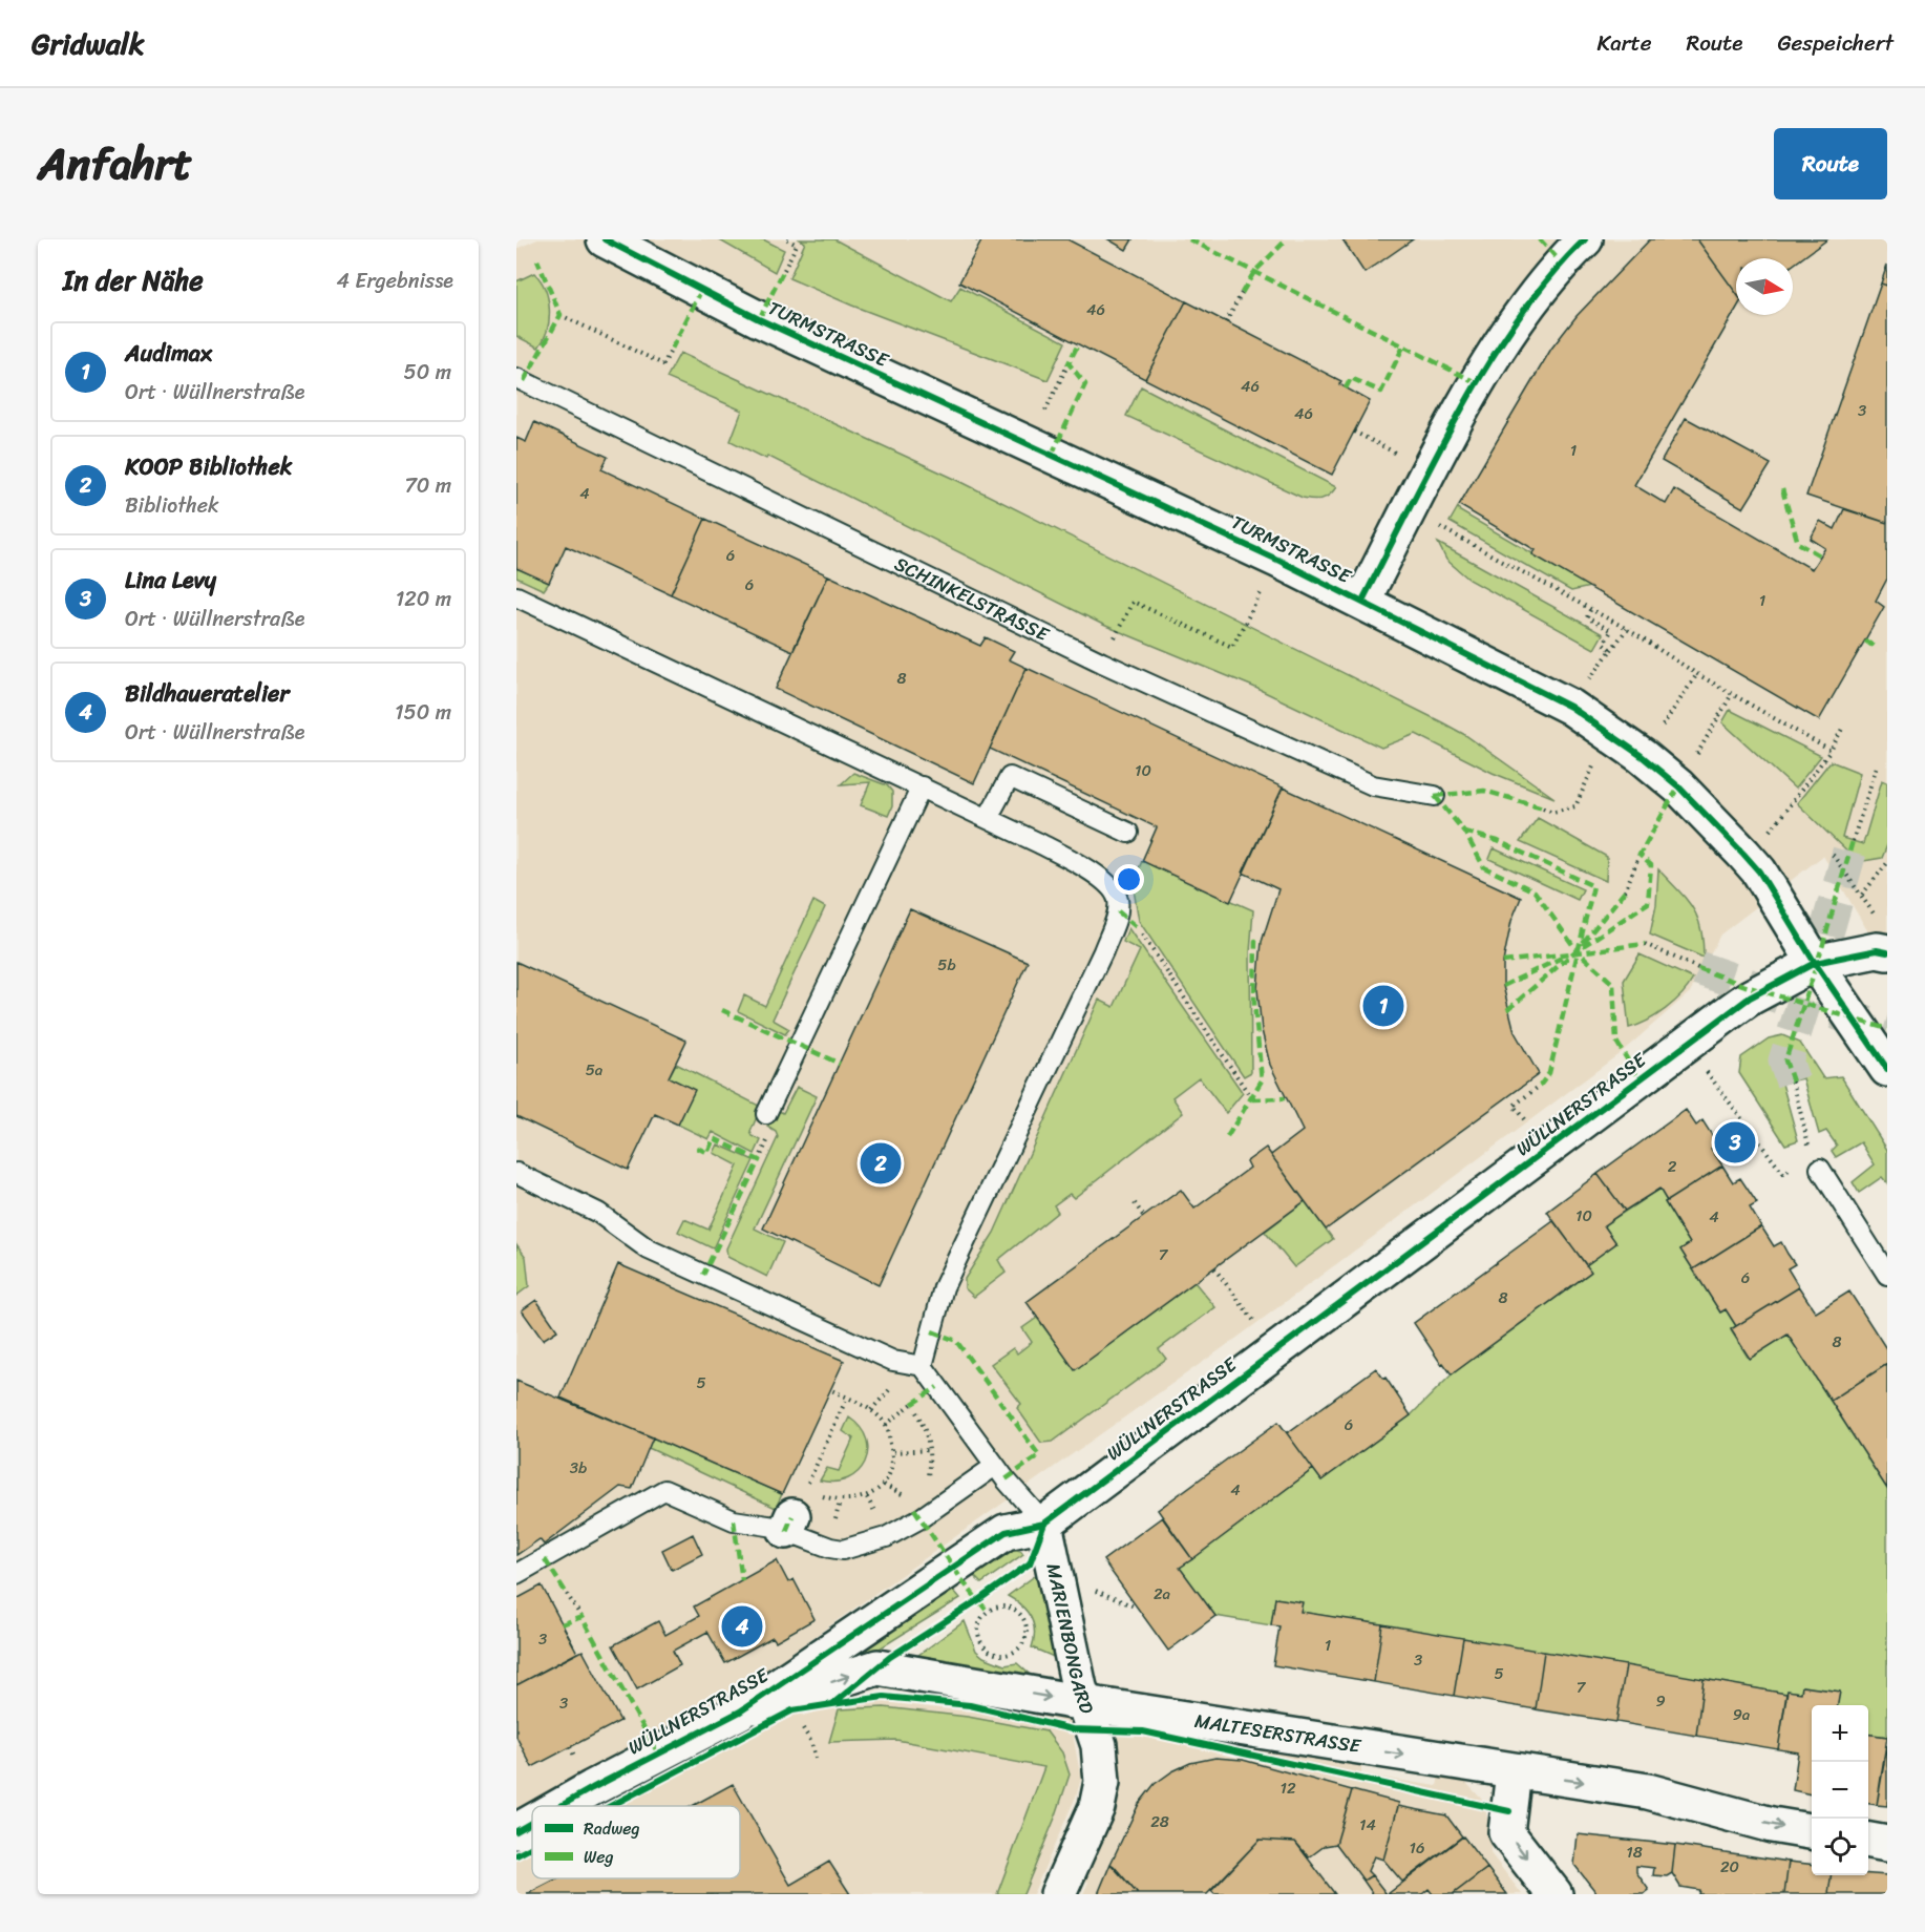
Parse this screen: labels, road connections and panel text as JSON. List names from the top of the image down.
{
  "streets": {
    "street": [
      "TURMSTRASSE",
      "WÜLLNERSTRASSE",
      "MARIENBONGARD",
      "MALTESERSTRASSE"
    ],
    "lane": ["SCHINKELSTRASSE"]
  },
  "crossings": [
    ["TURMSTRASSE", "WÜLLNERSTRASSE"],
    ["WÜLLNERSTRASSE", "MARIENBONGARD"],
    ["WÜLLNERSTRASSE", "MALTESERSTRASSE"],
    ["MARIENBONGARD", "MALTESERSTRASSE"]
  ],
  "one_way": ["MALTESERSTRASSE"],
  "house_numbers": [
    "46",
    "46",
    "3",
    "46",
    "1",
    "4",
    "6",
    "6",
    "1",
    "8",
    "10",
    "5b",
    "5a",
    "2",
    "10",
    "4",
    "7",
    "6",
    "8",
    "8",
    "5",
    "6",
    "3b",
    "4",
    "2a",
    "3",
    "1",
    "3",
    "5",
    "7",
    "9",
    "3",
    "9a",
    "12",
    "28",
    "14",
    "16",
    "18",
    "20"
  ],
  "legend": ["Radweg", "Weg"],
  "north": "right",
  "page": {
    "header": "Gridwalk",
    "nav": ["Karte", "Route", "Gespeichert"],
    "title": "Anfahrt",
    "buttons": "Route",
    "heading": ["In der Nähe", "4 Ergebnisse"],
    "list": [
      {
        "mark": "1",
        "name": "Audimax",
        "note": "Ort · Wüllnerstraße",
        "value": "50 m"
      },
      {
        "mark": "2",
        "name": "KOOP Bibliothek",
        "note": "Bibliothek",
        "value": "70 m"
      },
      {
        "mark": "3",
        "name": "Lina Levy",
        "note": "Ort · Wüllnerstraße",
        "value": "120 m"
      },
      {
        "mark": "4",
        "name": "Bildhaueratelier",
        "note": "Ort · Wüllnerstraße",
        "value": "150 m"
      }
    ],
    "pins": [
      "1",
      "3",
      "2",
      "4"
    ],
    "map_buttons": ["+", "−"]
  }
}
